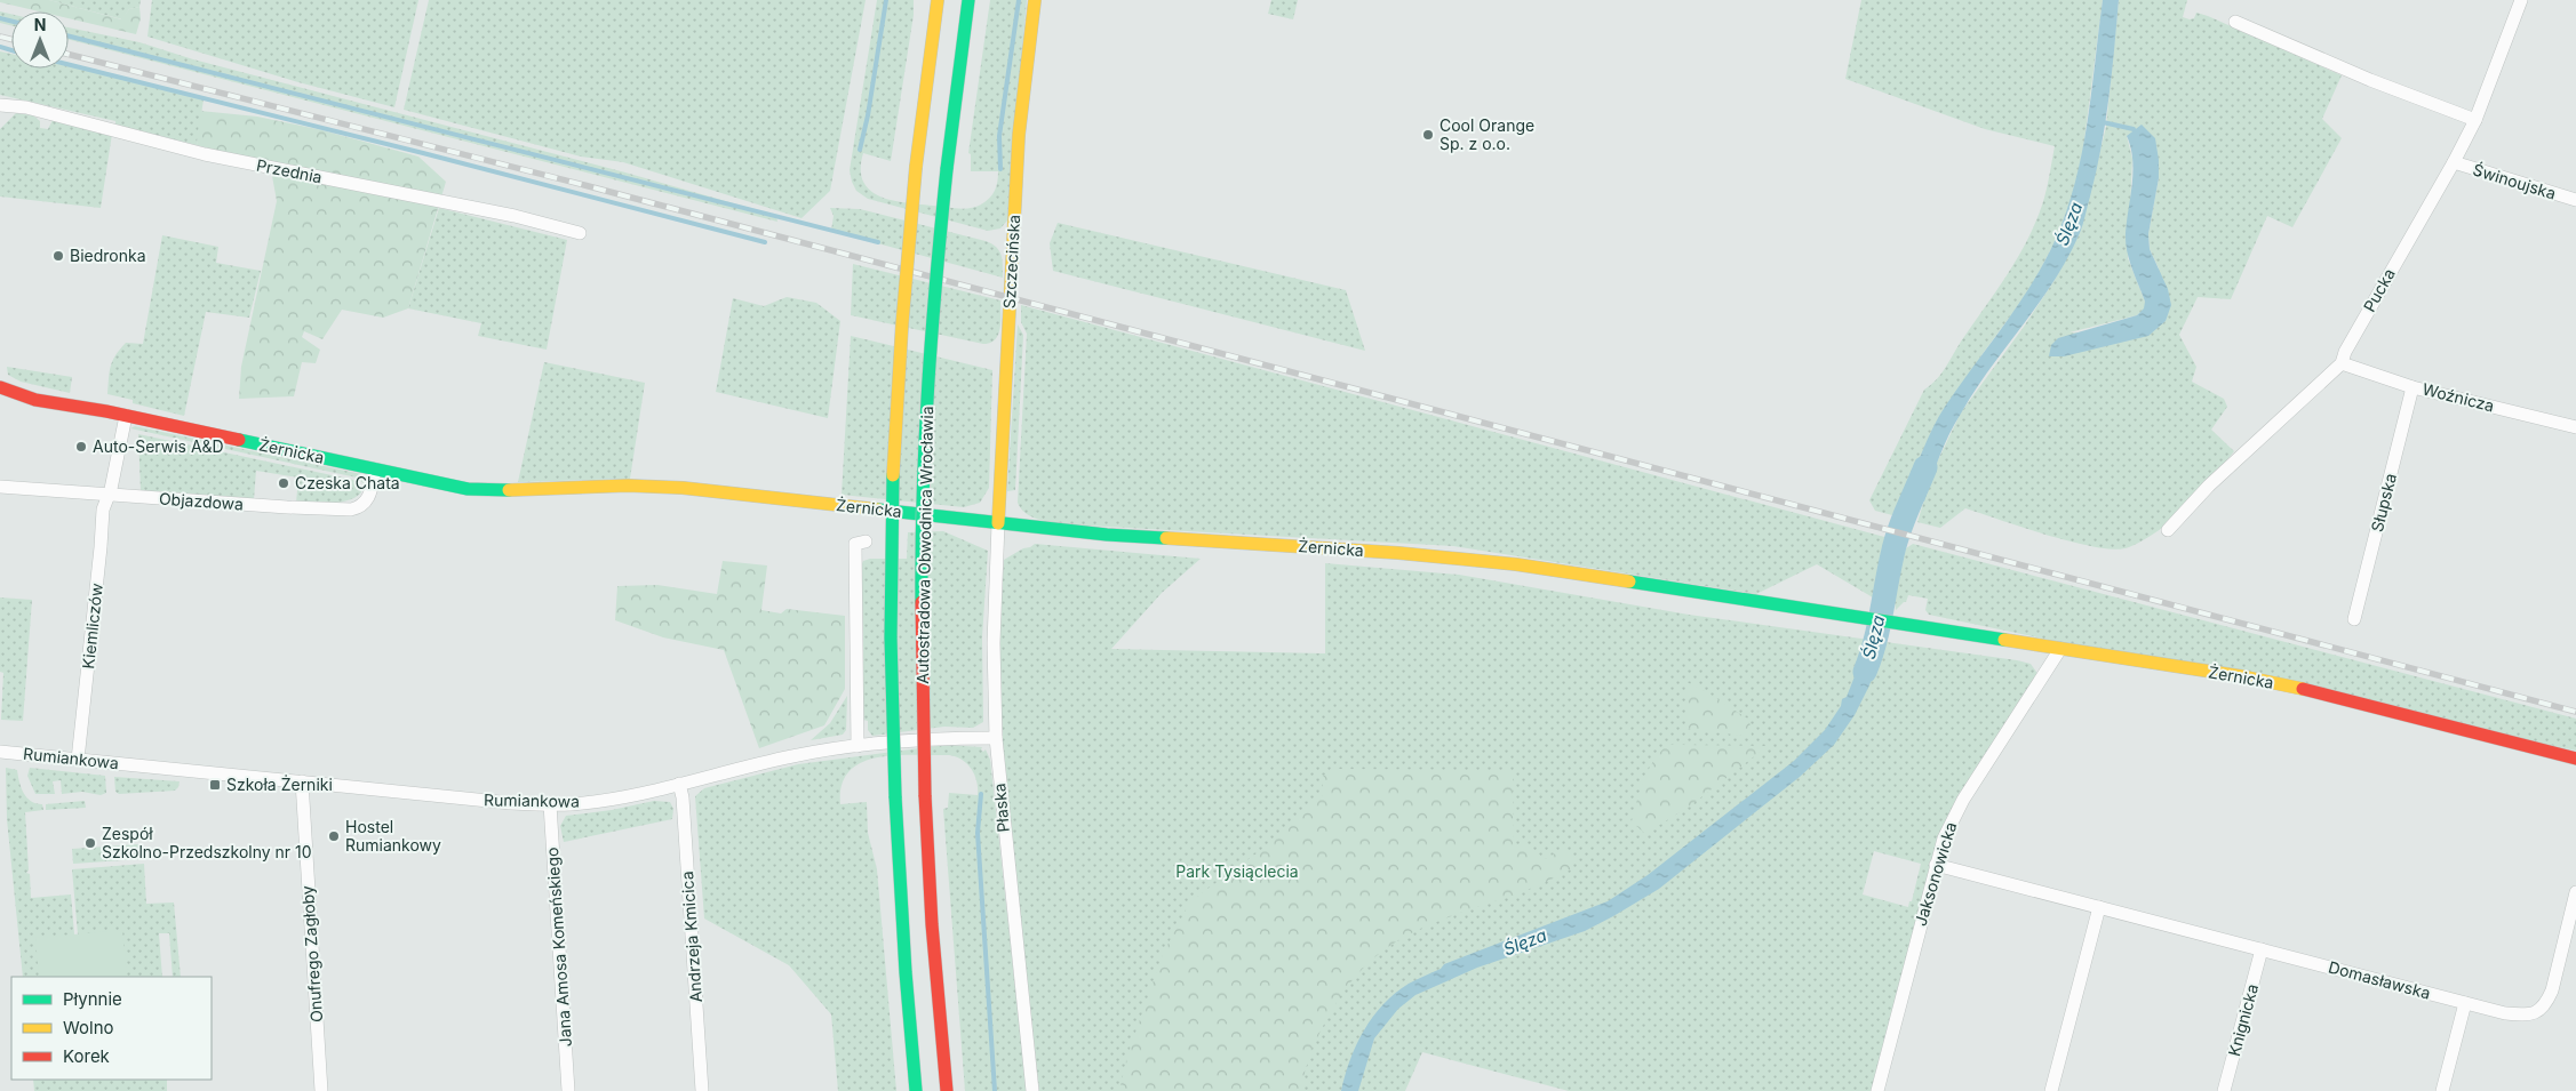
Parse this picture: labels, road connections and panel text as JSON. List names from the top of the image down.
{
  "streets": {
    "main road": ["Szczecińska", "Żernicka", "Autostradowa Obwodnica Wrocławia"],
    "street": [
      "Przednia",
      "Świnoujska",
      "Pucka",
      "Woźnicza",
      "Objazdowa",
      "Słupska",
      "Kiemliczów",
      "Rumiankowa",
      "Płaska",
      "Jaksonowicka",
      "Andrzeja Kmicica",
      "Jana Amosa Komeńskiego",
      "Onufrego Zagłoby",
      "Domasławska",
      "Knignicka"
    ]
  },
  "crossings": [
    ["Świnoujska", "Pucka"],
    ["Szczecińska", "Żernicka"],
    ["Szczecińska", "Płaska"],
    ["Pucka", "Woźnicza"],
    ["Woźnicza", "Słupska"],
    ["Żernicka", "Objazdowa"],
    ["Żernicka", "Kiemliczów"],
    ["Żernicka", "Płaska"],
    ["Żernicka", "Jaksonowicka"],
    ["Objazdowa", "Kiemliczów"],
    ["Kiemliczów", "Rumiankowa"],
    ["Rumiankowa", "Płaska"],
    ["Rumiankowa", "Andrzeja Kmicica"],
    ["Rumiankowa", "Jana Amosa Komeńskiego"],
    ["Rumiankowa", "Onufrego Zagłoby"],
    ["Jaksonowicka", "Domasławska"],
    ["Domasławska", "Knignicka"]
  ],
  "water": ["Ślęza"],
  "parks": ["Park Tysiąclecia"],
  "places": {
    "other": [
      "Cool Orange Sp. z o.o.",
      "Biedronka",
      "Auto-Serwis A&D",
      "Czeska Chata",
      "Hostel Rumiankowy",
      "Zespół Szkolno-Przedszkolny nr 10"
    ],
    "transit": ["Szkoła Żerniki"]
  },
  "legend": ["Płynnie", "Wolno", "Korek"],
  "north": "top"
}
